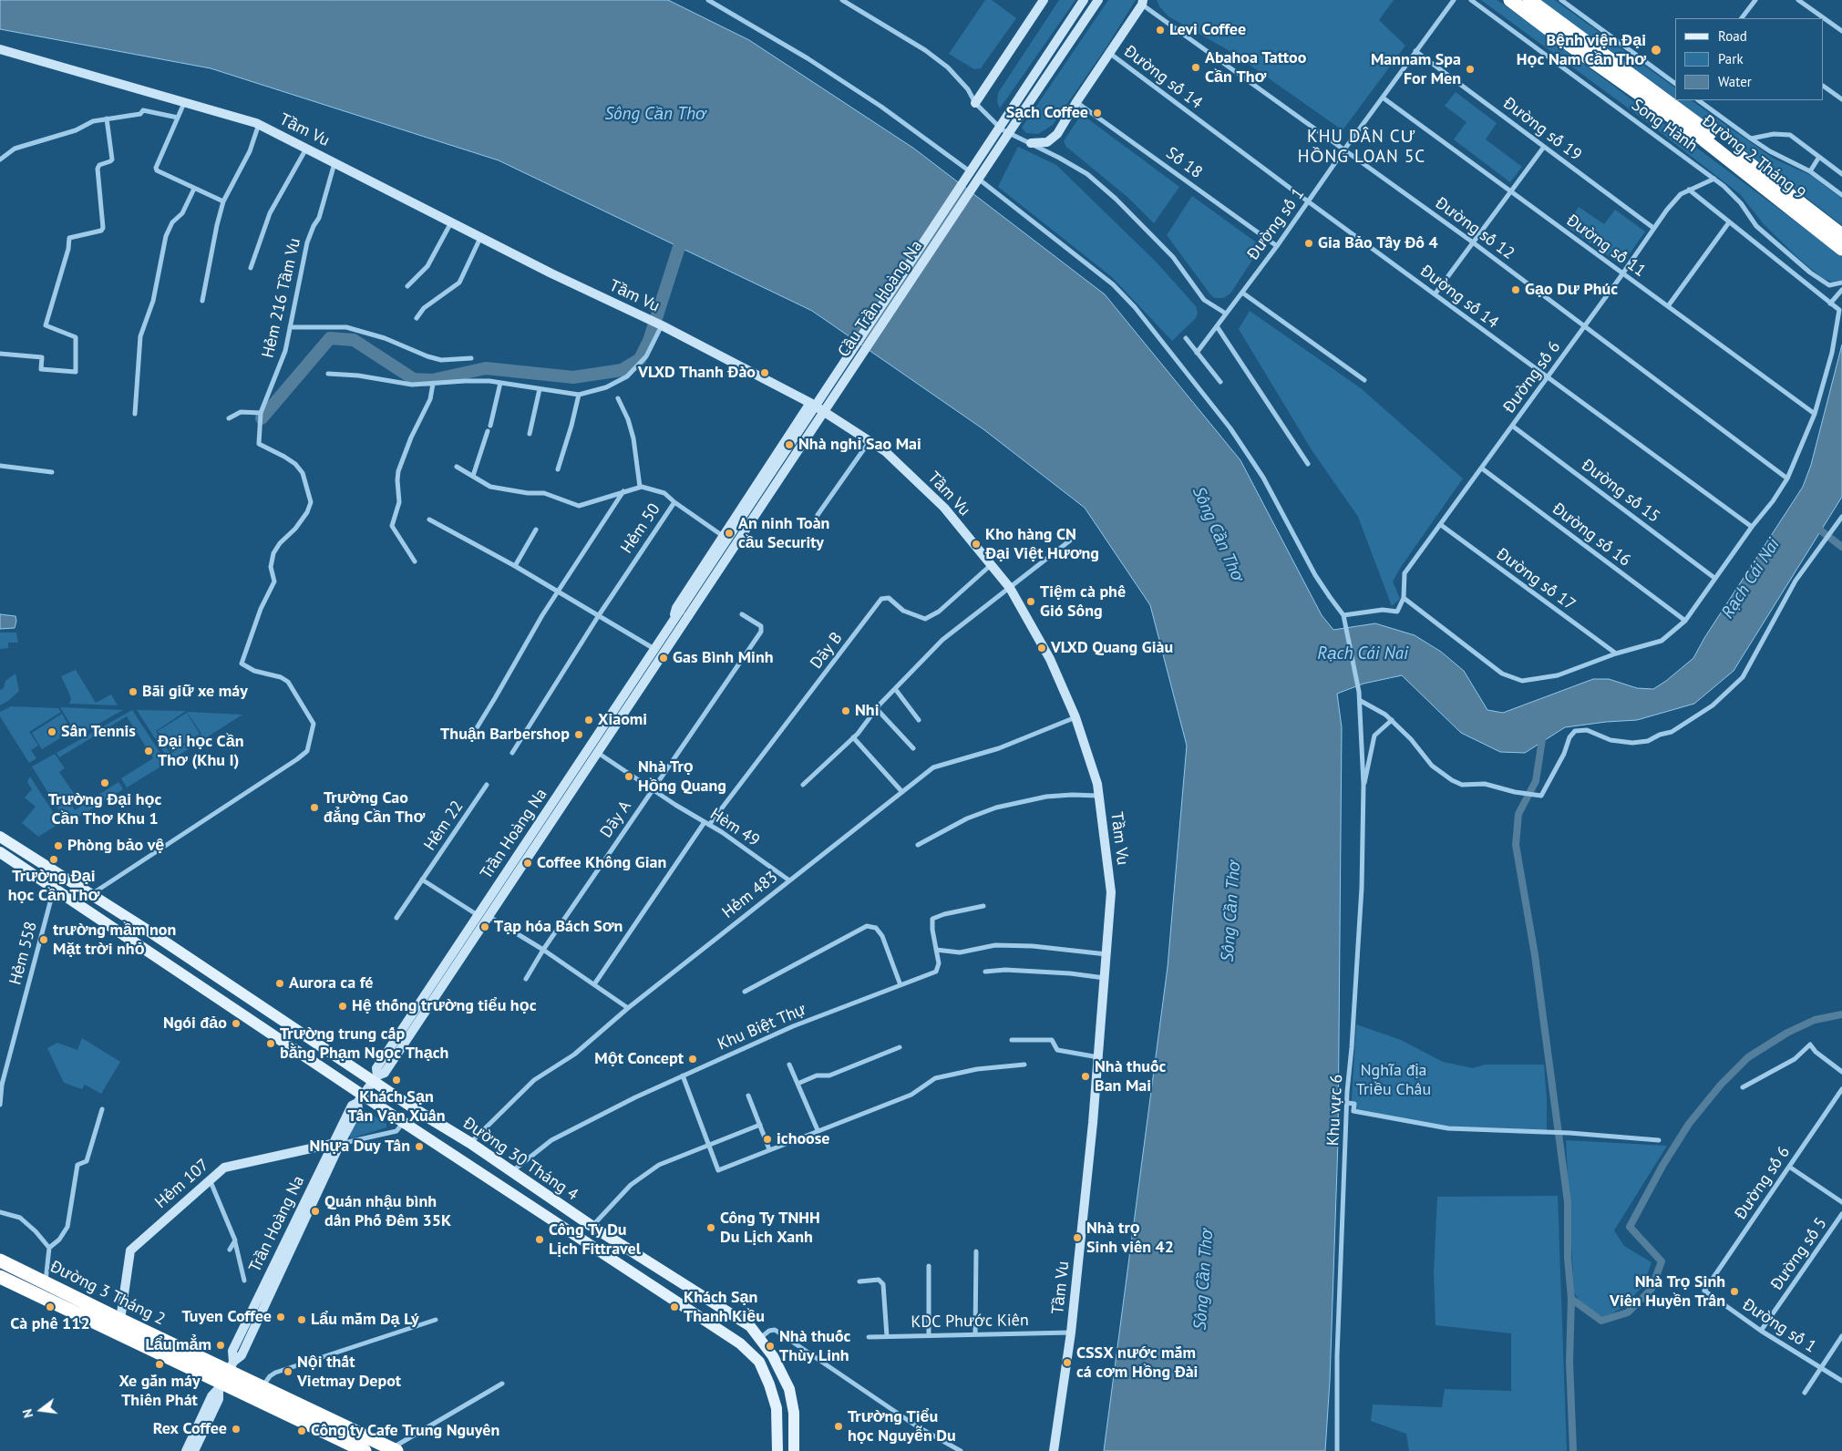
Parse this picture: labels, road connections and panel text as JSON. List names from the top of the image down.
{
  "streets": {
    "highway": ["Đường 2 Tháng 9", "Đường 3 Tháng 2"],
    "main road": [
      "Tầm Vu",
      "Cầu Trần Hoàng Na",
      "Trần Hoàng Na",
      "Đường 30 Tháng 4",
      "Hẻm 107"
    ],
    "street": [
      "Đường số 14",
      "Song Hành",
      "Đường số 19",
      "Số 18",
      "Đường số 1",
      "Đường số 12",
      "Đường số 11",
      "Hẻm 216 Tầm Vu",
      "Đường số 6",
      "Đường số 15",
      "Hẻm 50",
      "Đường số 16",
      "Đường số 17",
      "Dãy B",
      "Dãy A",
      "Hẻm 22",
      "Hèm 49",
      "Hẻm 483",
      "Hẻm 558",
      "Khu Biệt Thự",
      "Khu vực 6",
      "Đường số 5",
      "KDC Phước Kiên"
    ]
  },
  "crossings": [
    ["Đường số 14", "Đường số 1"],
    ["Đường số 14", "Đường số 6"],
    ["Song Hành", "Đường số 6"],
    ["Đường số 19", "Đường số 1"],
    ["Đường số 19", "Đường số 6"],
    ["Tầm Vu", "Hẻm 216 Tầm Vu"],
    ["Tầm Vu", "Dãy B"],
    ["Tầm Vu", "Hẻm 483"],
    ["Tầm Vu", "KDC Phước Kiên"],
    ["Số 18", "Đường số 1"],
    ["Đường số 1", "Đường số 12"],
    ["Đường số 1", "Đường số 11"],
    ["Đường số 1", "Đường số 6"],
    ["Đường số 1", "Đường số 5"],
    ["Đường số 12", "Đường số 6"],
    ["Đường số 11", "Đường số 6"],
    ["Hẻm 216 Tầm Vu", "Đường 30 Tháng 4"],
    ["Cầu Trần Hoàng Na", "Trần Hoàng Na"],
    ["Đường số 6", "Đường số 15"],
    ["Đường số 6", "Đường số 16"],
    ["Đường số 6", "Đường số 17"],
    ["Đường số 6", "Khu vực 6"],
    ["Dãy B", "Hèm 49"],
    ["Dãy A", "Hèm 49"],
    ["Hèm 49", "Trần Hoàng Na"],
    ["Hèm 49", "Hẻm 483"],
    ["Trần Hoàng Na", "Đường 30 Tháng 4"],
    ["Trần Hoàng Na", "Hẻm 107"],
    ["Trần Hoàng Na", "Đường 3 Tháng 2"],
    ["Hẻm 483", "Đường 30 Tháng 4"],
    ["Hẻm 558", "Đường 30 Tháng 4"],
    ["Khu Biệt Thự", "Đường 30 Tháng 4"],
    ["Đường 30 Tháng 4", "Hẻm 107"],
    ["Hẻm 107", "Đường 3 Tháng 2"]
  ],
  "districts": ["KHU DÂN CƯ HỒNG LOAN 5C"],
  "water": ["Sông Cần Thơ", "Rạch Cái Nai"],
  "parks": ["Nghĩa địa Triều Châu"],
  "places": [
    "Levi Coffee",
    "Bệnh viện Đại Học Nam Cần Thơ",
    "Abahoa Tattoo Cần Thơ",
    "Mannam Spa For Men",
    "Sạch Coffee",
    "Gia Bảo Tây Đô 4",
    "Gạo Dư Phúc",
    "VLXD Thanh Đào",
    "Nhà nghỉ Sao Mai",
    "An ninh Toàn cầu Security",
    "Kho hàng CN Đại Việt Hương",
    "Tiệm cà phê Gió Sông",
    "VLXD Quang Giàu",
    "Gas Bình Minh",
    "Bãi giữ xe máy",
    "Nhi",
    "Xiaomi",
    "Sân Tennis",
    "Thuận Barbershop",
    "Đại học Cần Thơ (Khu I)",
    "Nhà Trọ Hồng Quang",
    "Trường Đại học Cần Thơ Khu 1",
    "Trường Cao đẳng Cần Thơ",
    "Phòng bảo vệ",
    "Trường Đại học Cần Thơ",
    "Coffee Không Gian",
    "Tạp hóa Bách Sơn",
    "trường mầm non Mặt trời nhỏ",
    "Aurora ca fé",
    "Hệ thống trường tiểu học",
    "Ngói đảo",
    "Trường trung cấp bằng Phạm Ngọc Thạch",
    "Một Concept",
    "Nhà thuốc Ban Mai",
    "Khách Sạn Tân Vạn Xuân",
    "ichoose",
    "Nhựa Duy Tân",
    "Quán nhậu bình dân Phố Đêm 35K",
    "Công Ty TNHH Du Lịch Xanh",
    "Nhà trọ Sinh viên 42",
    "Công Ty Du Lịch Fittravel",
    "Nhà Trọ Sinh Viên Huyền Trân",
    "Cà phê 112",
    "Khách Sạn Thanh Kiều",
    "Tuyen Coffee",
    "Lẩu mắm Dạ Lý",
    "Lẩu mẳm",
    "Nhà thuốc Thùy Linh",
    "CSSX nước mắm cá cơm Hồng Đài",
    "Xe gắn máy Thiên Phát",
    "Nội thất Vietmay Depot",
    "Trường Tiểu học Nguyễn Du",
    "Rex Coffee",
    "Công ty Cafe Trung Nguyên"
  ],
  "legend": ["Road", "Park", "Water"],
  "north": "left"
}
